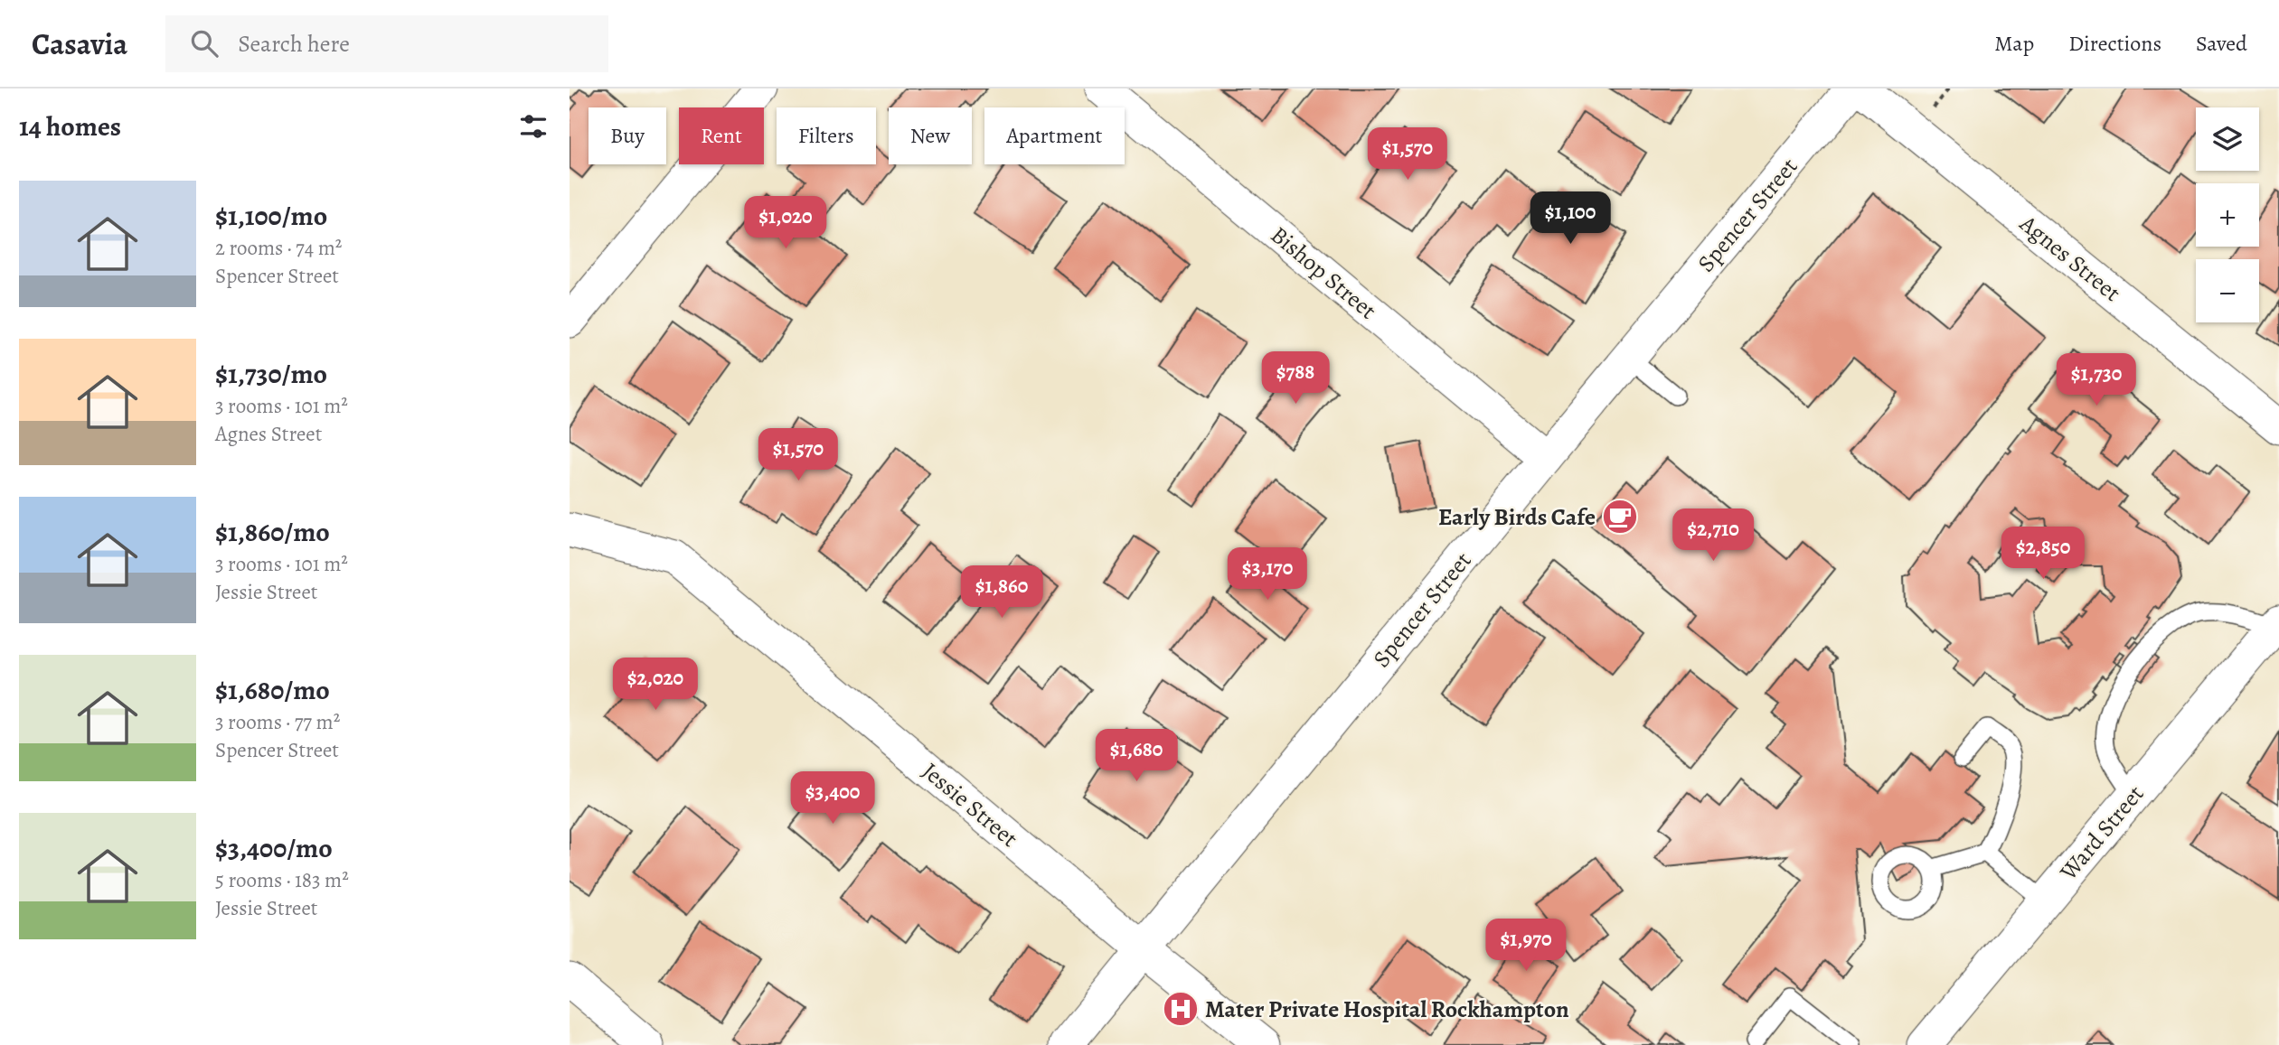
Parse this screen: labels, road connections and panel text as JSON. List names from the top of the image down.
{
  "streets": {
    "street": [
      "Spencer Street",
      "Agnes Street",
      "Bishop Street",
      "Jessie Street",
      "Ward Street"
    ]
  },
  "crossings": [
    ["Spencer Street", "Bishop Street"],
    ["Spencer Street", "Jessie Street"]
  ],
  "places": {
    "cafe": ["Early Birds Cafe"],
    "hospital": ["Mater Private Hospital Rockhampton"]
  },
  "page": {
    "header": "Casavia",
    "search": "Search here",
    "nav": ["Map", "Directions", "Saved"],
    "heading": "14 homes",
    "map_buttons": ["+", "−"],
    "chip": [
      "Buy",
      "Rent",
      "Filters",
      "New",
      "Apartment"
    ],
    "price": [
      "$1,570",
      "$1,100",
      "$1,020",
      "$788",
      "$1,730",
      "$1,570",
      "$2,710",
      "$2,850",
      "$3,170",
      "$1,860",
      "$2,020",
      "$1,680",
      "$3,400",
      "$1,970"
    ],
    "list": [
      {
        "name": "$1,100/mo",
        "note": "2 rooms · 74 m² · Spencer Street"
      },
      {
        "name": "$1,730/mo",
        "note": "3 rooms · 101 m² · Agnes Street"
      },
      {
        "name": "$1,860/mo",
        "note": "3 rooms · 101 m² · Jessie Street"
      },
      {
        "name": "$1,680/mo",
        "note": "3 rooms · 77 m² · Spencer Street"
      },
      {
        "name": "$3,400/mo",
        "note": "5 rooms · 183 m² · Jessie Street"
      }
    ]
  }
}
